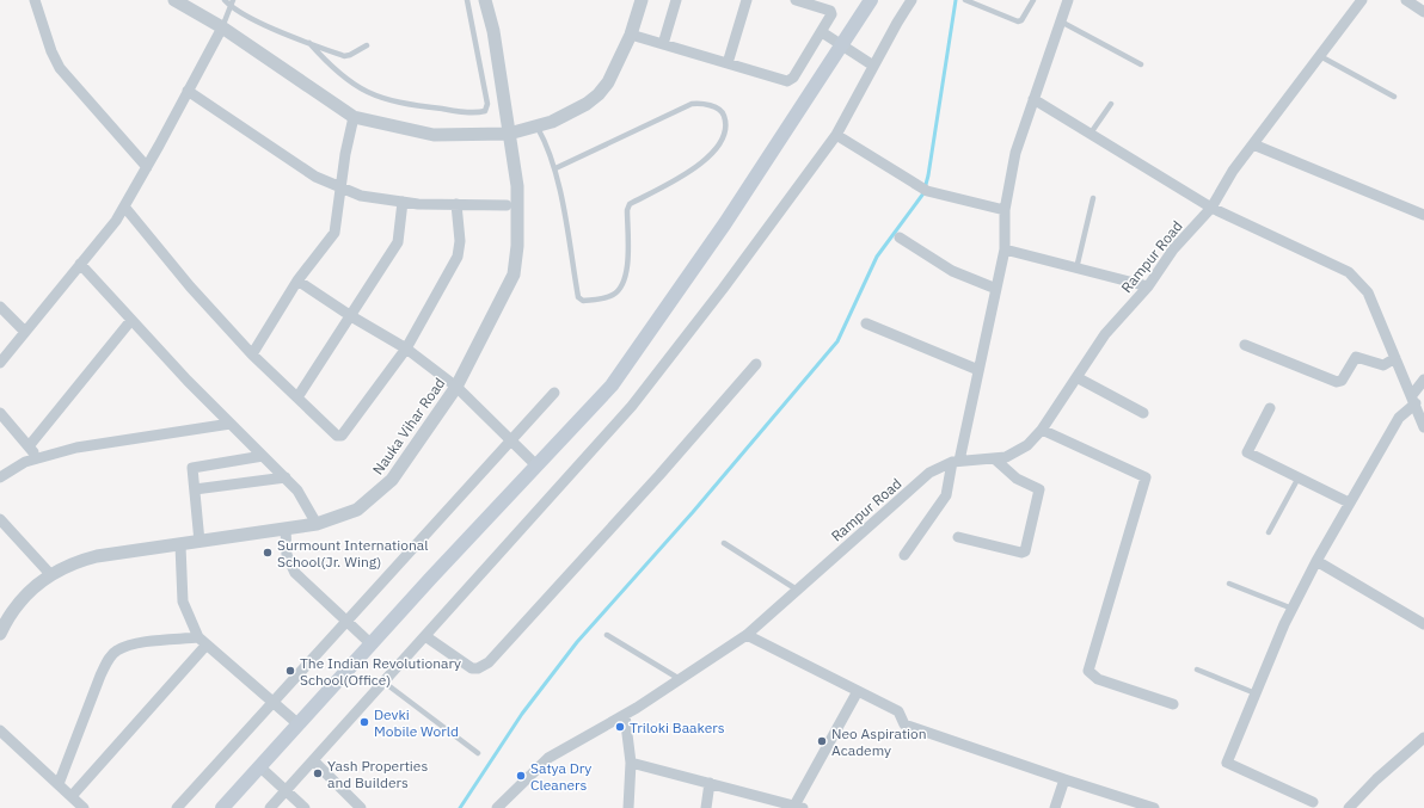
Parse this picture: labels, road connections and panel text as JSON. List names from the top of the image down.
{
  "streets": {
    "street": ["Rampur Road", "Nauka Vihar Road"]
  },
  "places": [
    "Surmount International School(Jr. Wing)",
    "The Indian Revolutionary School(Office)",
    "Devki Mobile World",
    "Triloki Baakers",
    "Neo Aspiration Academy",
    "Yash Properties and Builders",
    "Satya Dry Cleaners"
  ]
}
